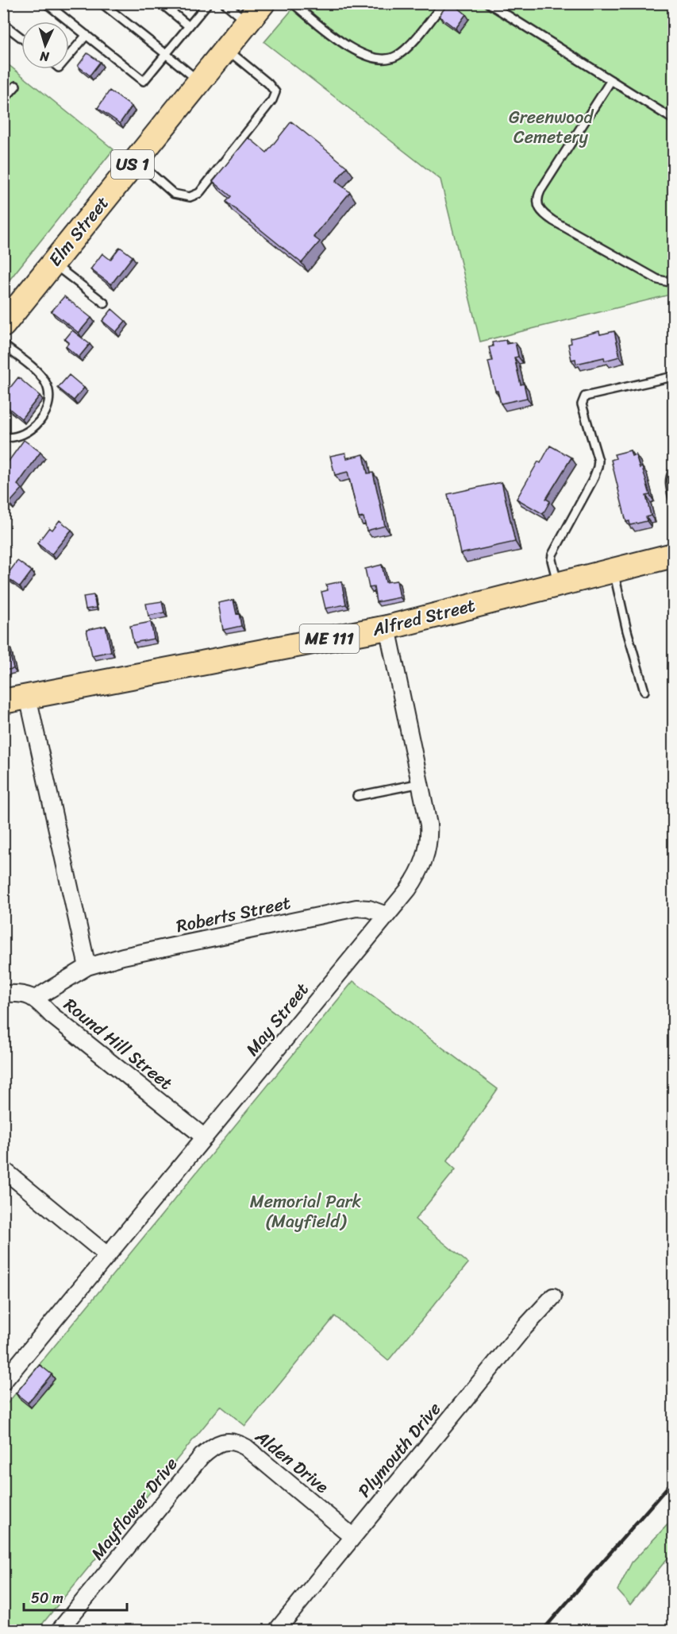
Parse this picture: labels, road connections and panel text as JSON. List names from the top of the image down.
{
  "streets": {
    "main road": [
      "US 1",
      "Elm Street",
      "Alfred Street",
      "ME 111"
    ],
    "street": [
      "Roberts Street",
      "May Street",
      "Round Hill Street",
      "Plymouth Drive",
      "Alden Drive",
      "Mayflower Drive"
    ]
  },
  "crossings": [
    ["Alfred Street", "May Street"],
    ["Roberts Street", "May Street"],
    ["Roberts Street", "Round Hill Street"],
    ["May Street", "Round Hill Street"],
    ["Plymouth Drive", "Alden Drive"],
    ["Alden Drive", "Mayflower Drive"]
  ],
  "parks": ["Greenwood Cemetery", "Memorial Park (Mayfield)"],
  "scale_bar": "50 m",
  "north": "bottom"
}
